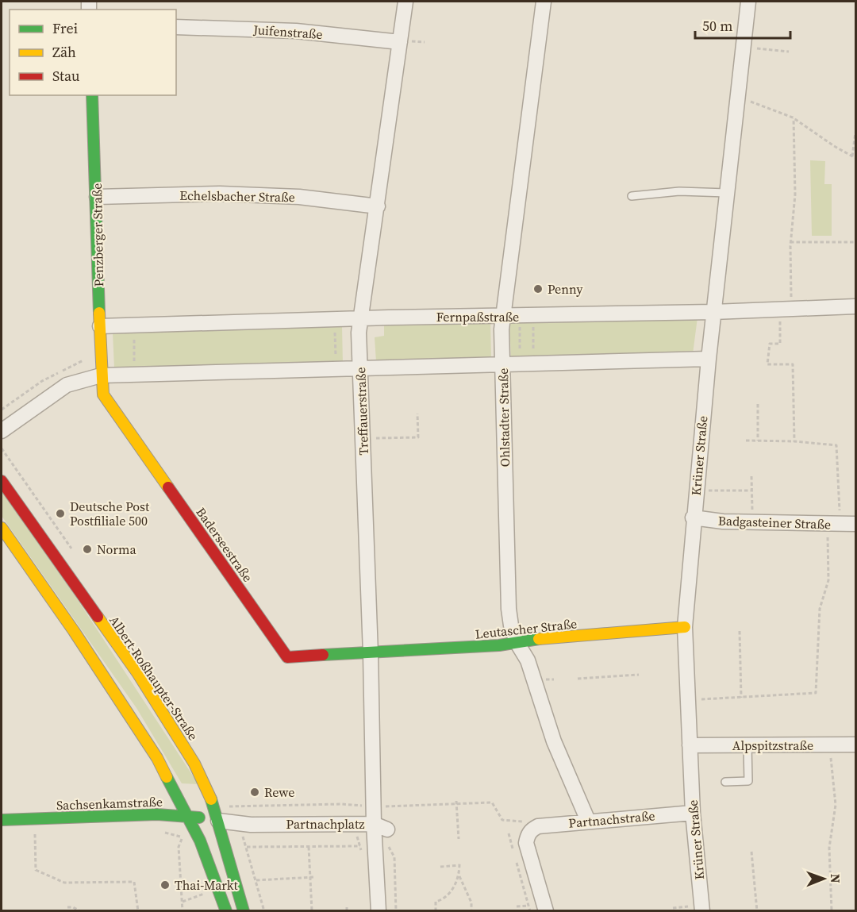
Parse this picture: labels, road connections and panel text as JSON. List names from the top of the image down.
{
  "streets": {
    "street": [
      "Juifenstraße",
      "Echelsbacher Straße",
      "Penzberger Straße",
      "Fernpaßstraße",
      "Treffauerstraße",
      "Ohlstadter Straße",
      "Krüner Straße",
      "Badgasteiner Straße",
      "Baderseestraße",
      "Leutascher Straße",
      "Albert-Roßhaupter-Straße",
      "Alpspitzstraße",
      "Sachsenkamstraße",
      "Partnachstraße",
      "Partnachplatz"
    ]
  },
  "crossings": [
    ["Juifenstraße", "Treffauerstraße"],
    ["Echelsbacher Straße", "Penzberger Straße"],
    ["Echelsbacher Straße", "Treffauerstraße"],
    ["Penzberger Straße", "Fernpaßstraße"],
    ["Penzberger Straße", "Baderseestraße"],
    ["Fernpaßstraße", "Treffauerstraße"],
    ["Fernpaßstraße", "Ohlstadter Straße"],
    ["Fernpaßstraße", "Krüner Straße"],
    ["Treffauerstraße", "Baderseestraße"],
    ["Treffauerstraße", "Leutascher Straße"],
    ["Treffauerstraße", "Partnachplatz"],
    ["Ohlstadter Straße", "Leutascher Straße"],
    ["Ohlstadter Straße", "Partnachstraße"],
    ["Krüner Straße", "Badgasteiner Straße"],
    ["Krüner Straße", "Leutascher Straße"],
    ["Krüner Straße", "Alpspitzstraße"],
    ["Krüner Straße", "Partnachstraße"],
    ["Baderseestraße", "Leutascher Straße"],
    ["Albert-Roßhaupter-Straße", "Sachsenkamstraße"],
    ["Albert-Roßhaupter-Straße", "Partnachplatz"],
    ["Sachsenkamstraße", "Partnachplatz"]
  ],
  "places": [
    "Penny",
    "Deutsche Post Postfiliale 500",
    "Norma",
    "Rewe",
    "Thai-Markt"
  ],
  "legend": ["Frei", "Zäh", "Stau"],
  "scale_bar": "50 m",
  "north": "right"
}
